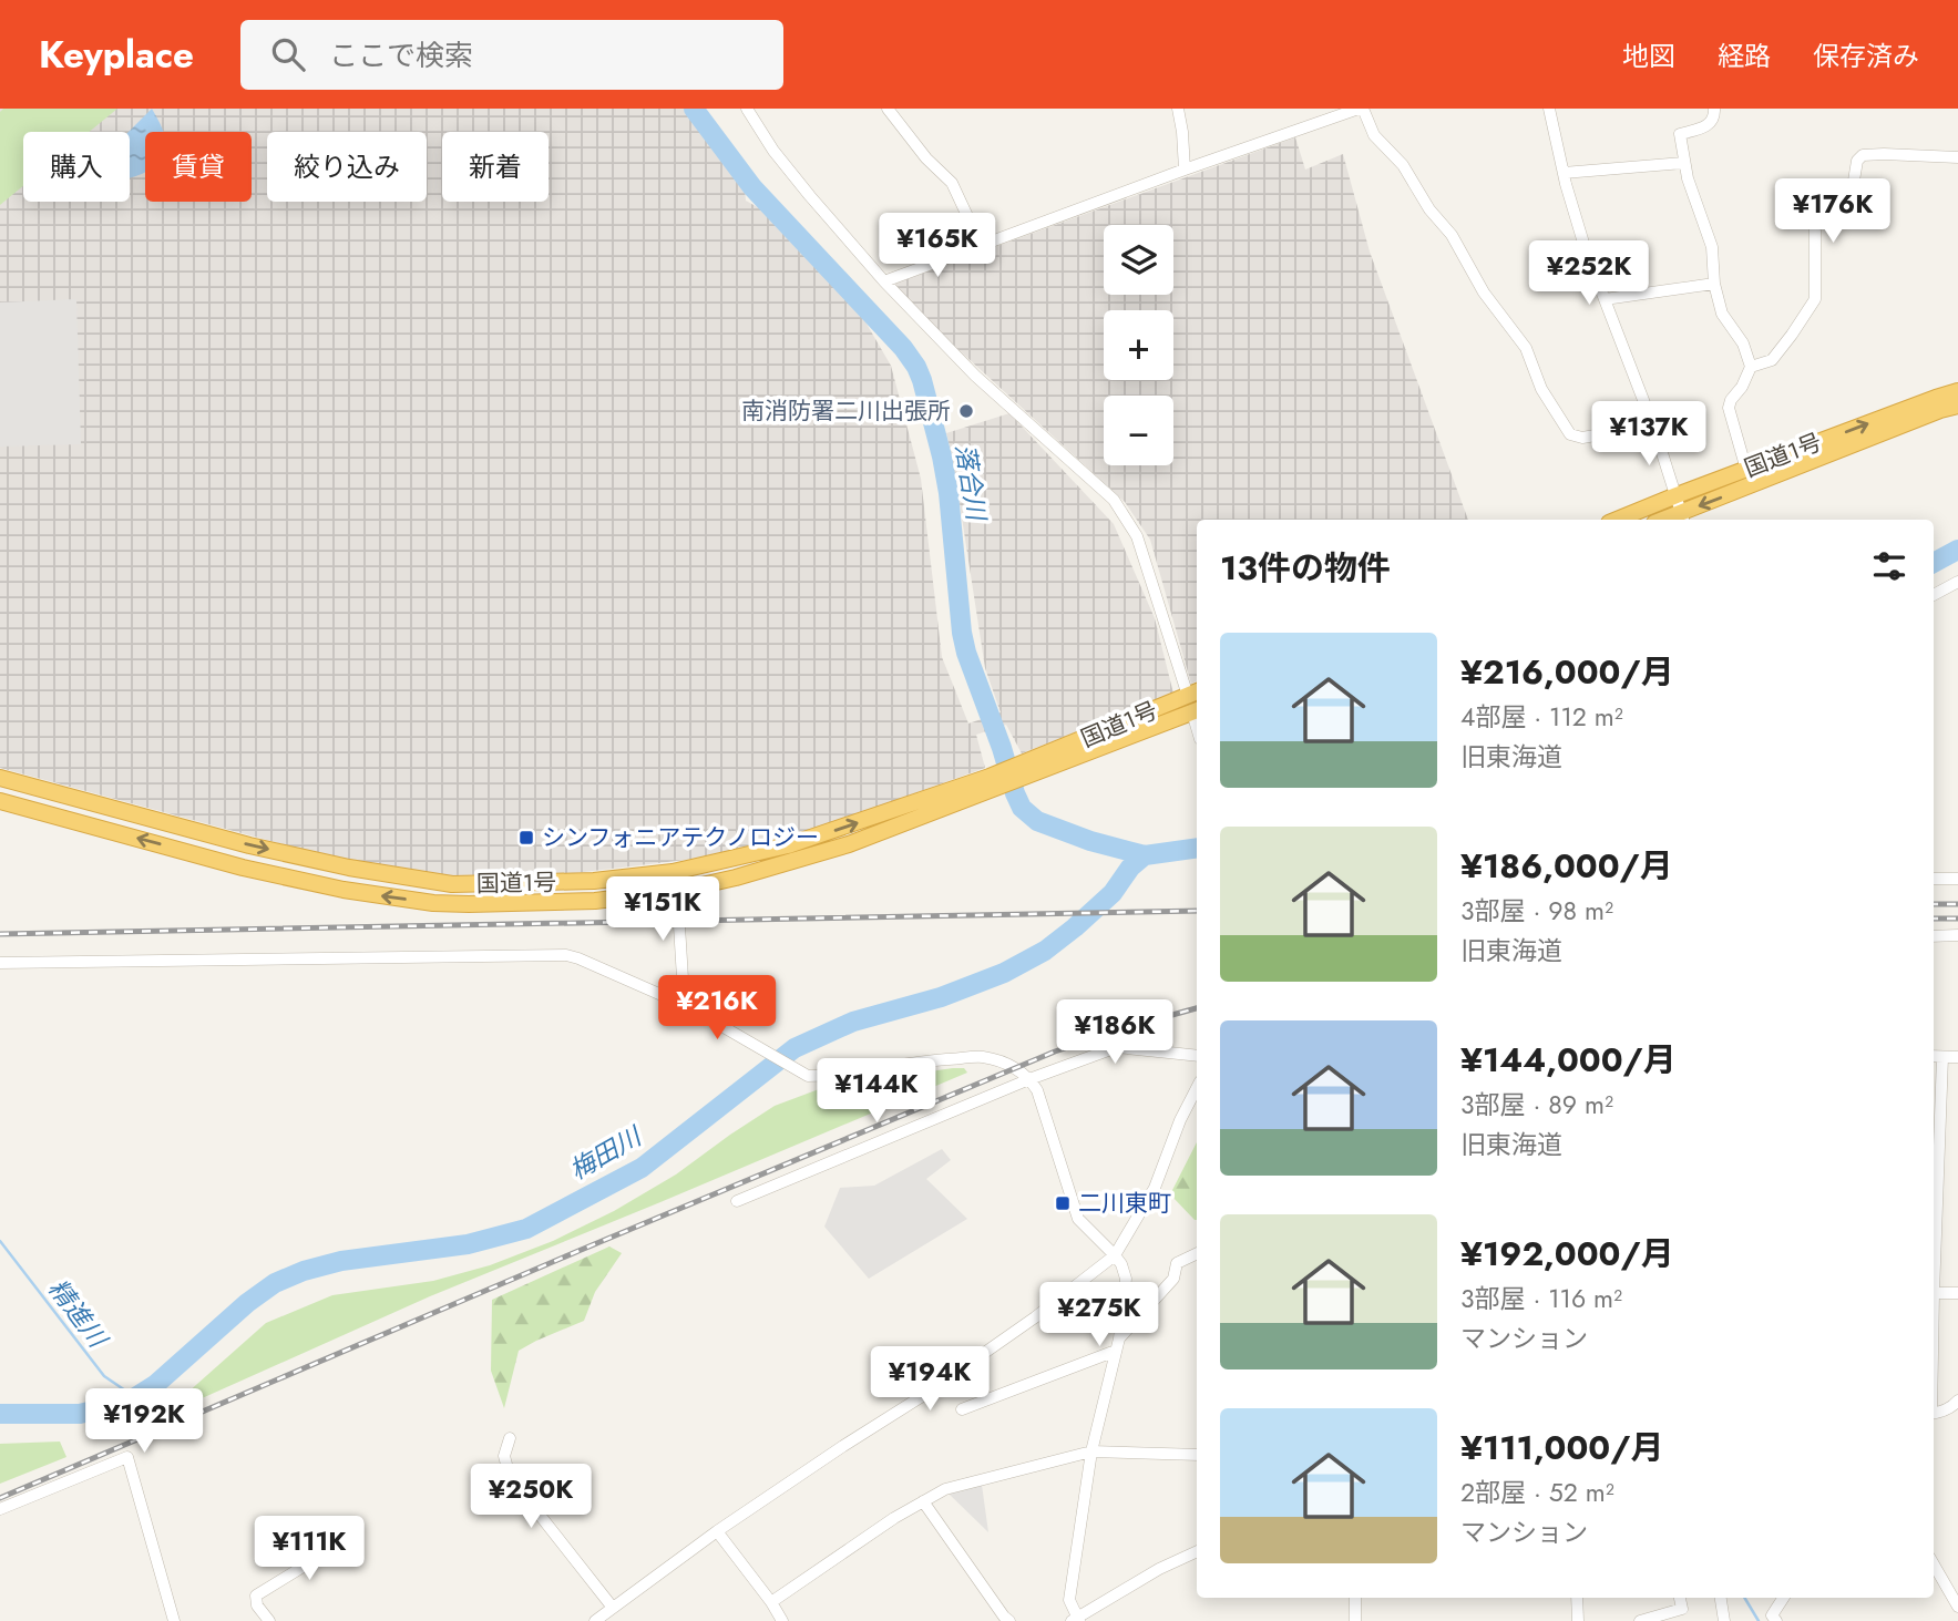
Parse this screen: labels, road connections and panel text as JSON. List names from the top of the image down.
{
  "streets": {
    "highway": ["国道1号"]
  },
  "water": ["落合川", "梅田川", "精進川"],
  "places": {
    "other": ["南消防署二川出張所"],
    "transit": ["シンフォニアテクノロジー", "二川東町"]
  },
  "page": {
    "header": "Keyplace",
    "search": "ここで検索",
    "nav": ["地図", "経路", "保存済み"],
    "chip": [
      "購入",
      "賃貸",
      "絞り込み",
      "新着"
    ],
    "price": [
      "¥176K",
      "¥165K",
      "¥252K",
      "¥137K",
      "¥151K",
      "¥216K",
      "¥186K",
      "¥144K",
      "¥275K",
      "¥194K",
      "¥192K",
      "¥250K",
      "¥111K"
    ],
    "map_buttons": ["+", "−"],
    "heading": "13件の物件",
    "list": [
      {
        "name": "¥216,000/月",
        "note": "4部屋 · 112 m² · 旧東海道"
      },
      {
        "name": "¥186,000/月",
        "note": "3部屋 · 98 m² · 旧東海道"
      },
      {
        "name": "¥144,000/月",
        "note": "3部屋 · 89 m² · 旧東海道"
      },
      {
        "name": "¥192,000/月",
        "note": "3部屋 · 116 m² · マンション"
      },
      {
        "name": "¥111,000/月",
        "note": "2部屋 · 52 m² · マンション"
      }
    ]
  }
}
